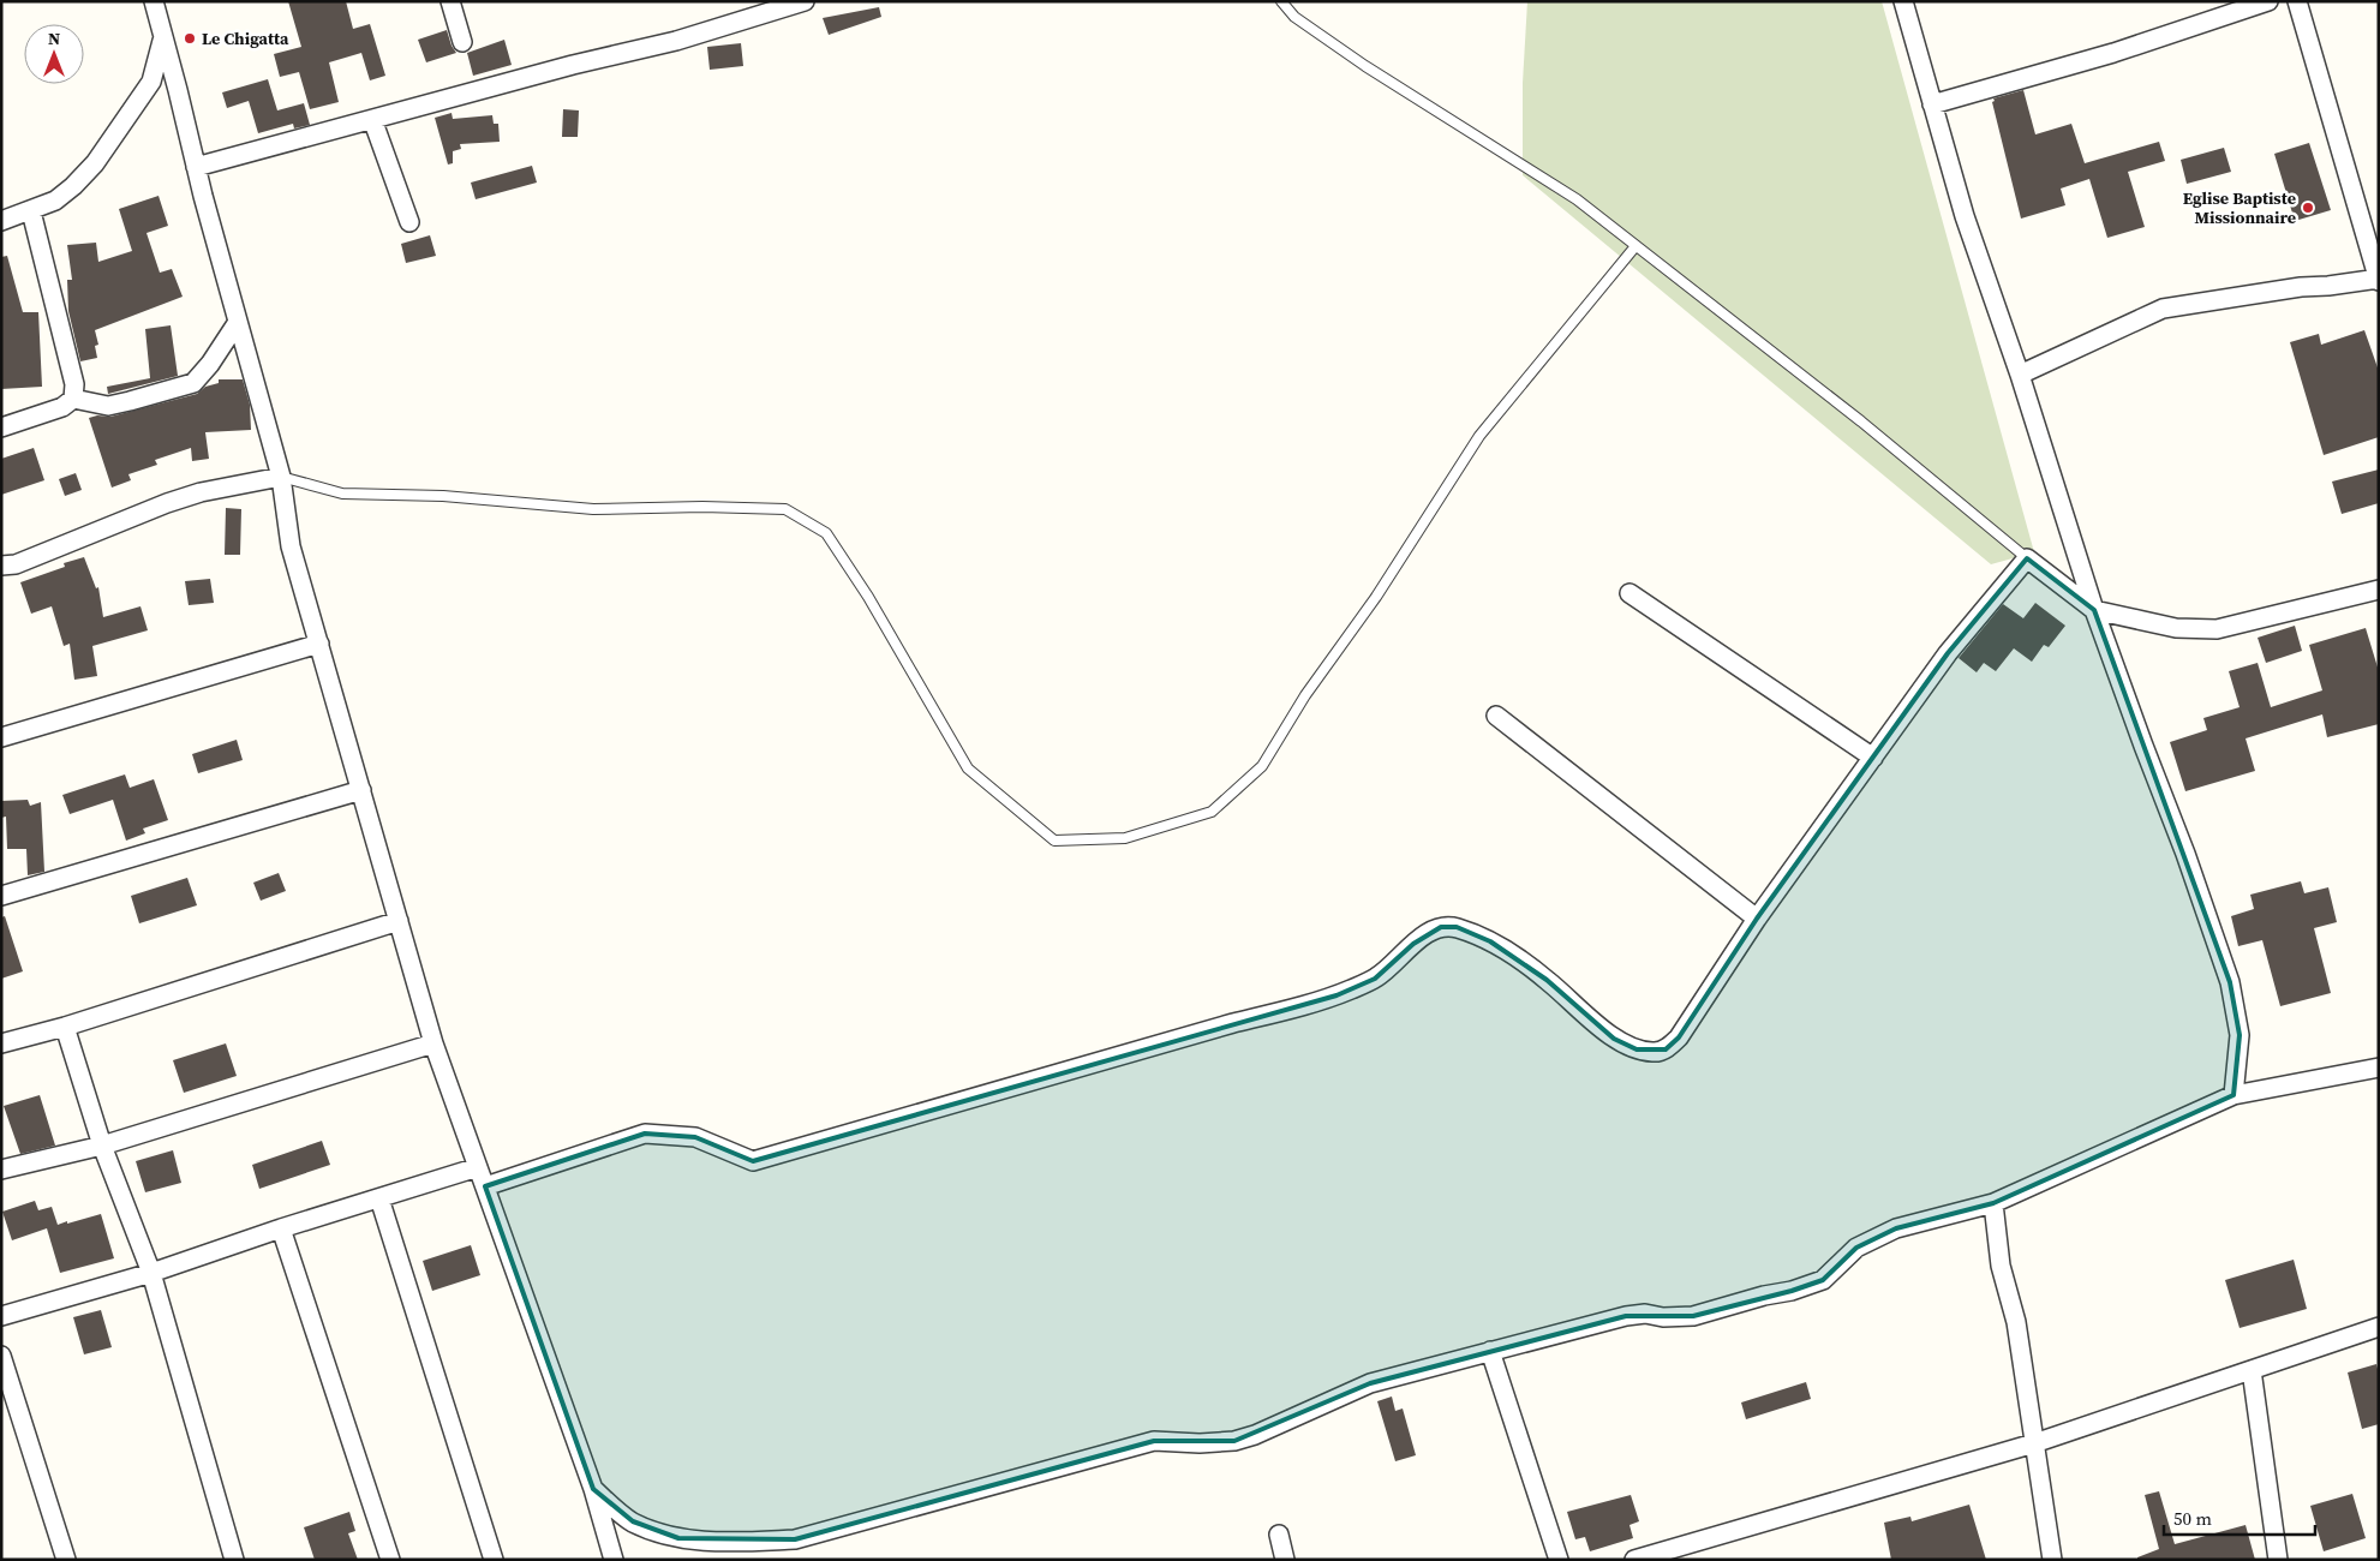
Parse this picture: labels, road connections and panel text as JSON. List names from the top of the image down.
{
  "places": ["Le Chigatta", "Eglise Baptiste Missionnaire"],
  "scale_bar": "50 m",
  "north": "top"
}
